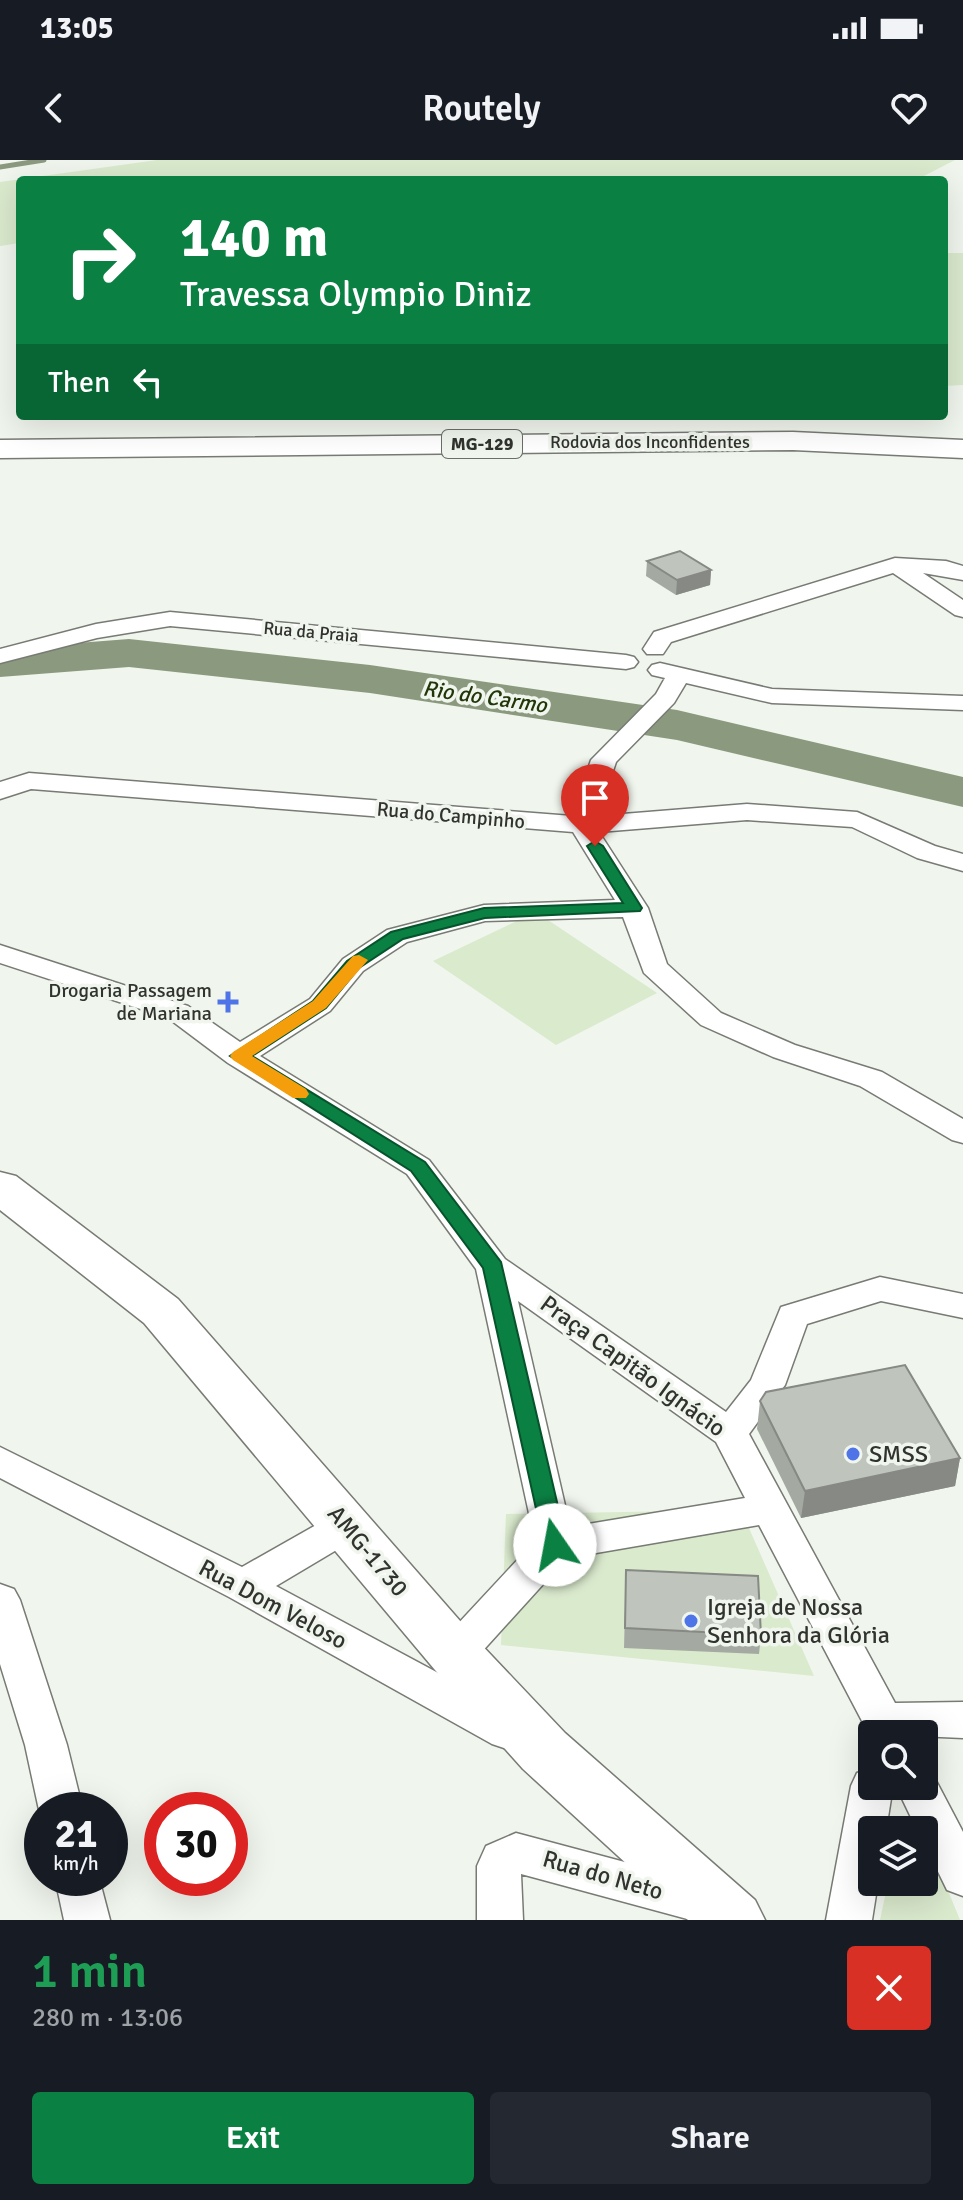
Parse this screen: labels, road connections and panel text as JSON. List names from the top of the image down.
{
  "streets": {
    "main road": ["Rodovia dos Inconfidentes", "MG-129", "AMG-1730"],
    "street": [
      "Rua da Praia",
      "Rua do Campinho",
      "Praça Capitão Ignácio",
      "Rua Dom Veloso",
      "Rua do Neto"
    ]
  },
  "crossings": [
    ["AMG-1730", "Rua Dom Veloso"],
    ["AMG-1730", "Rua do Neto"]
  ],
  "water": ["Rio do Carmo"],
  "places": {
    "health": ["Drogaria Passagem de Mariana"],
    "other": ["SMSS", "Igreja de Nossa Senhora da Glória"]
  },
  "page": {
    "status": "13:05",
    "header": "Routely",
    "turn": ["140 m", "Travessa Olympio Diniz"],
    "then": "Then",
    "speed": "21 km/h",
    "limit": "30",
    "heading": ["1 min", "280 m · 13:06"],
    "buttons": ["Exit", "Share"]
  }
}
